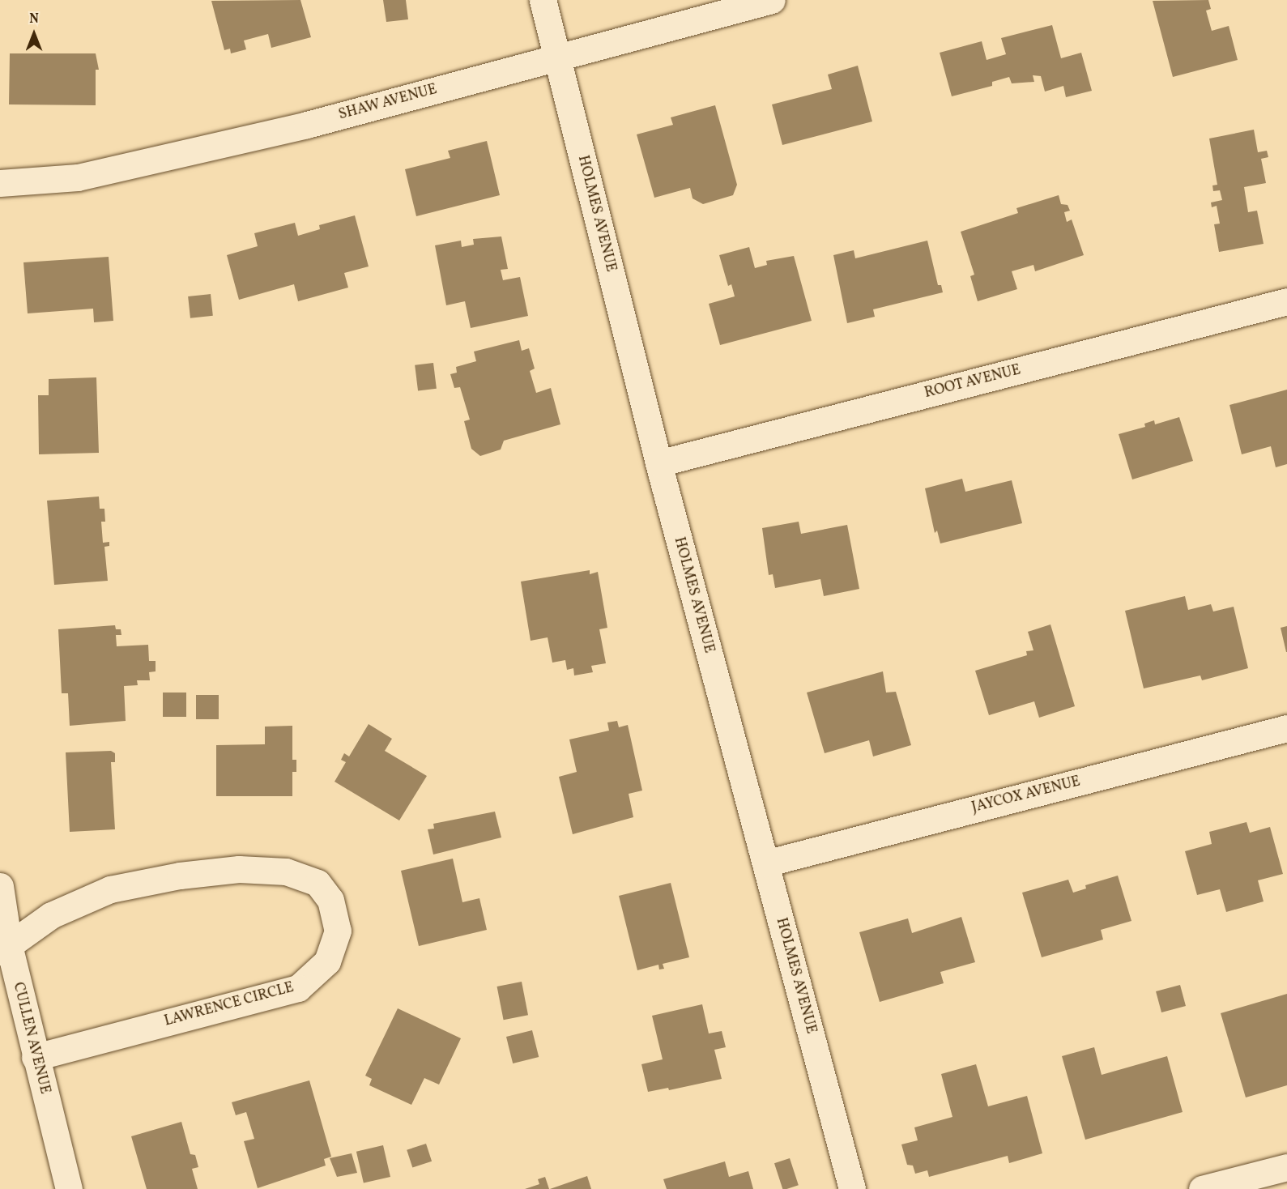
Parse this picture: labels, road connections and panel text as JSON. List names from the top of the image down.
{
  "streets": {
    "street": [
      "SHAW AVENUE",
      "HOLMES AVENUE",
      "ROOT AVENUE",
      "JAYCOX AVENUE",
      "LAWRENCE CIRCLE",
      "CULLEN AVENUE"
    ]
  },
  "crossings": [
    ["SHAW AVENUE", "HOLMES AVENUE"],
    ["HOLMES AVENUE", "ROOT AVENUE"],
    ["HOLMES AVENUE", "JAYCOX AVENUE"],
    ["LAWRENCE CIRCLE", "CULLEN AVENUE"]
  ],
  "north": "top"
}
